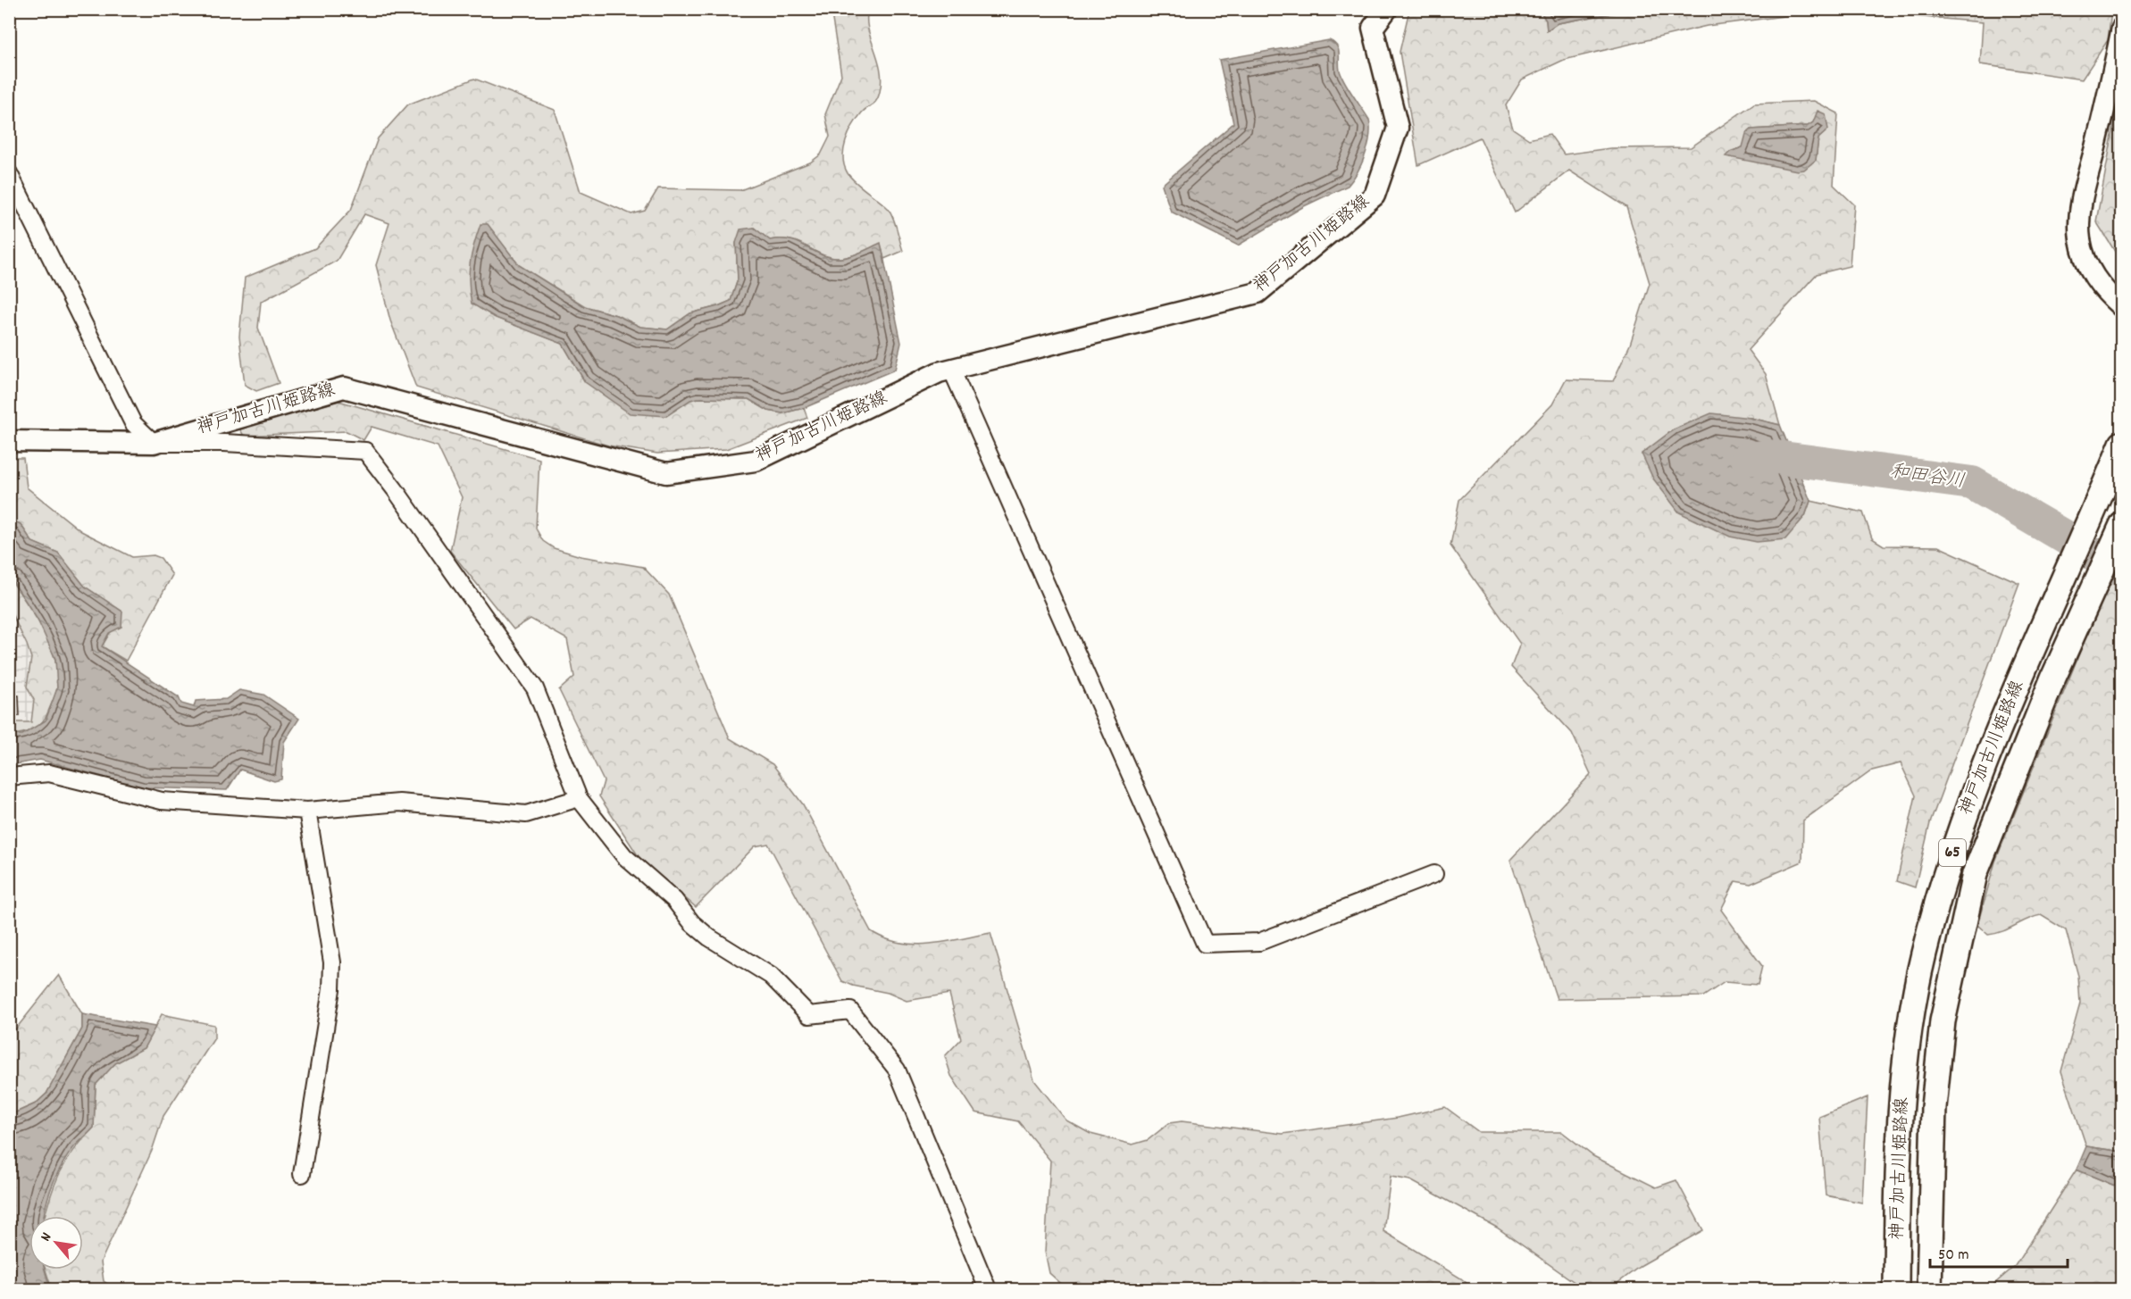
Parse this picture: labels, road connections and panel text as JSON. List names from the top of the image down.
{
  "streets": {
    "main road": ["神戸加古川姫路線", "65"]
  },
  "water": ["和田谷川"],
  "scale_bar": "50 m",
  "north": "top left"
}
